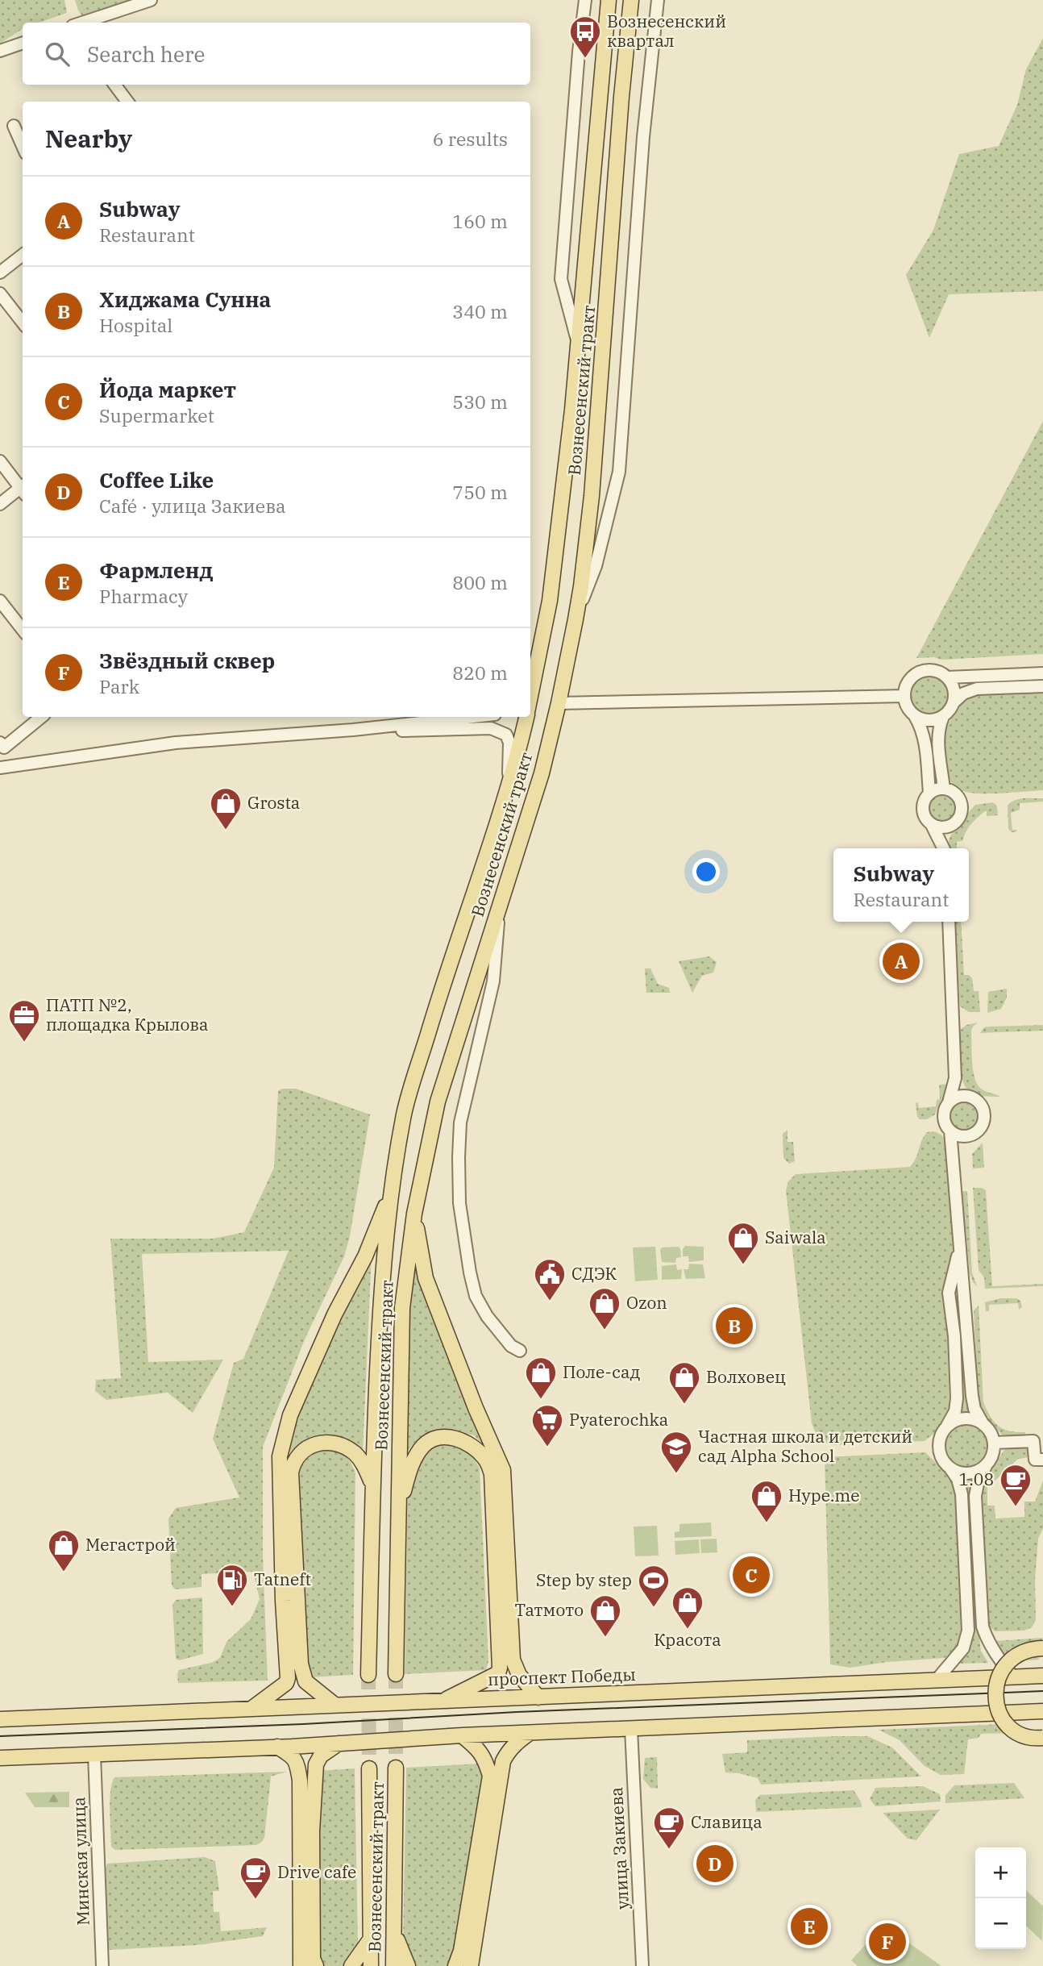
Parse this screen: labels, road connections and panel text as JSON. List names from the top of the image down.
{
  "streets": {
    "main road": ["Вознесенский тракт", "проспект Победы"],
    "street": ["улица Закиева", "Минская улица"]
  },
  "places": {
    "bus stop": ["Вознесенский квартал"],
    "shop": [
      "Grosta",
      "Saiwala",
      "Ozon",
      "Поле-сад",
      "Волховец",
      "Hype.me",
      "Мегастрой",
      "Красота",
      "Татмото"
    ],
    "office": ["ПАТП №2, площадка Крылова"],
    "public building": ["СДЭК"],
    "supermarket": ["Pyaterochka"],
    "school or university": ["Частная школа и детский сад Alpha School"],
    "cafe": ["1.08", "Славица", "Drive cafe"],
    "fuel station": ["Tatneft"],
    "sports": ["Step by step"]
  },
  "page": {
    "search": "Search here",
    "heading": ["Nearby", "6 results"],
    "list": [
      {
        "mark": "A",
        "name": "Subway",
        "note": "Restaurant",
        "value": "160 m"
      },
      {
        "mark": "B",
        "name": "Хиджама Сунна",
        "note": "Hospital",
        "value": "340 m"
      },
      {
        "mark": "C",
        "name": "Йода маркет",
        "note": "Supermarket",
        "value": "530 m"
      },
      {
        "mark": "D",
        "name": "Coffee Like",
        "note": "Café · улица Закиева",
        "value": "750 m"
      },
      {
        "mark": "E",
        "name": "Фармленд",
        "note": "Pharmacy",
        "value": "800 m"
      },
      {
        "mark": "F",
        "name": "Звёздный сквер",
        "note": "Park",
        "value": "820 m"
      }
    ],
    "popup": ["Subway", "Restaurant"],
    "pins": [
      "A",
      "B",
      "C",
      "D",
      "E",
      "F"
    ],
    "map_buttons": ["+", "−"]
  }
}
